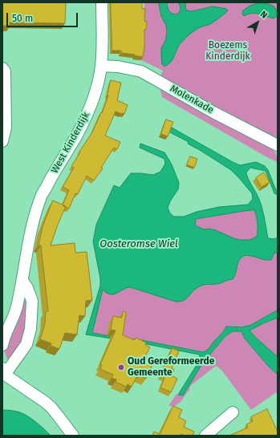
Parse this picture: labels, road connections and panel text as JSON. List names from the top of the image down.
{
  "streets": {
    "street": ["Molenkade", "West Kinderdijk"]
  },
  "crossings": [
    ["Molenkade", "West Kinderdijk"]
  ],
  "water": ["Oosteromse Wiel"],
  "parks": ["Boezems Kinderdijk"],
  "places": ["Oud Gereformeerde Gemeente"],
  "scale_bar": "50 m",
  "north": "top right"
}
